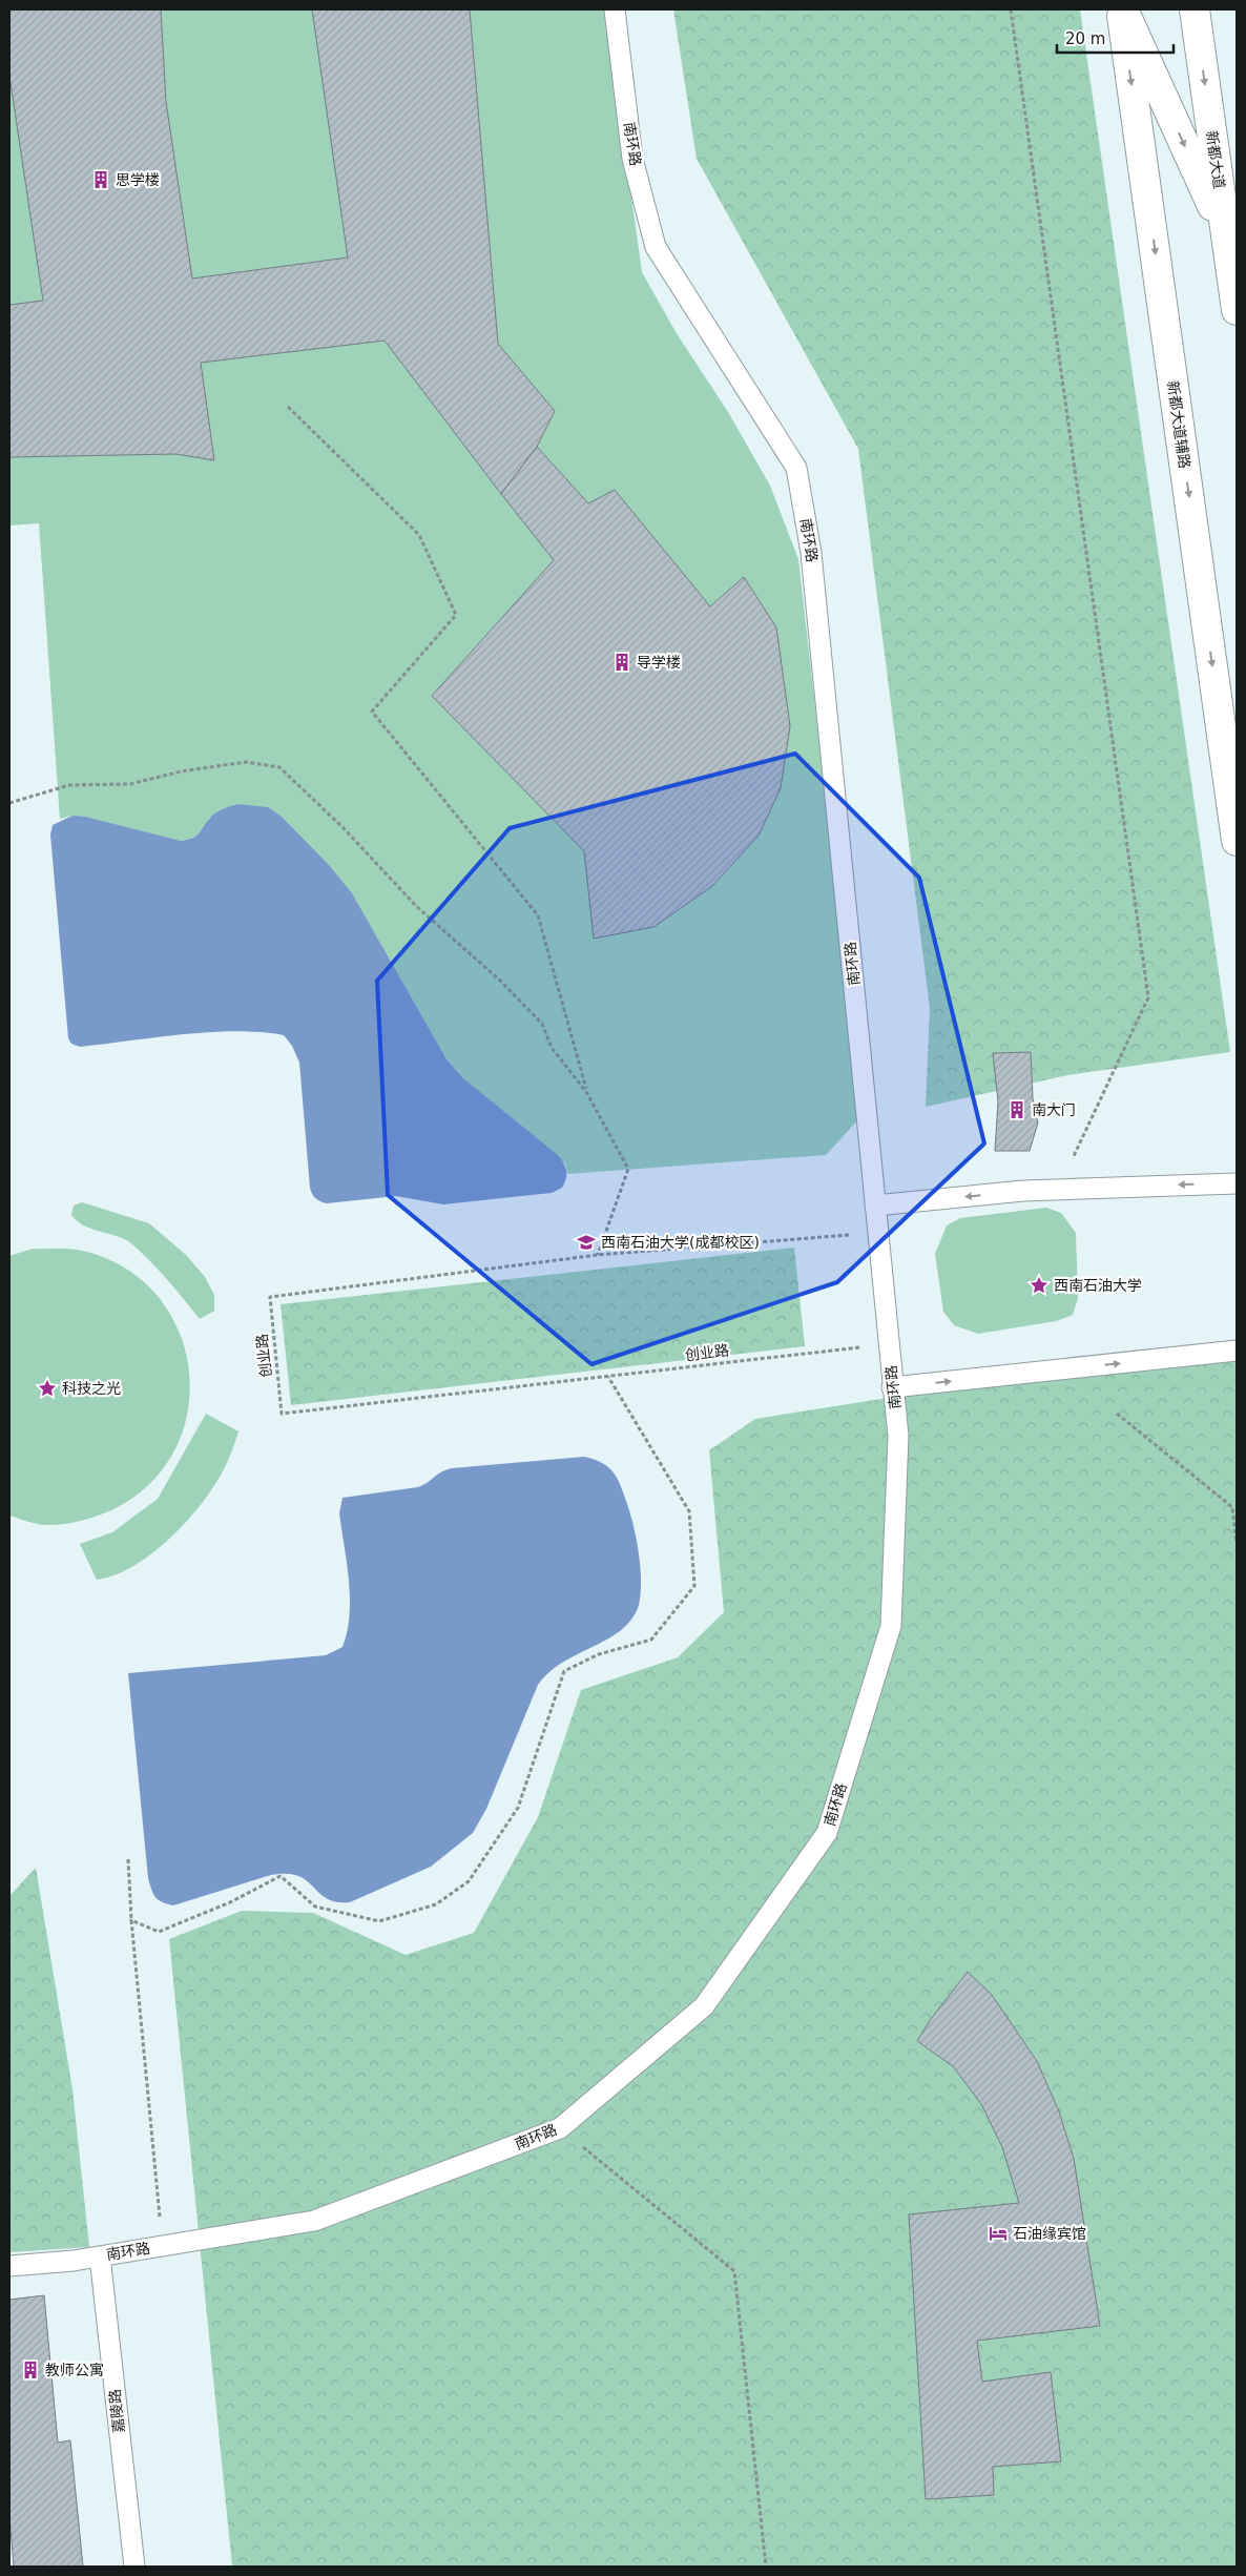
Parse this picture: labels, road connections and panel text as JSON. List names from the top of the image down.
{
  "streets": {
    "street": ["新都大道", "新都大道辅路"],
    "lane": ["南环路", "嘉陵路"],
    "path": ["创业路"]
  },
  "crossings": [
    ["南环路", "创业路"],
    ["南环路", "嘉陵路"]
  ],
  "one_way": ["新都大道辅路"],
  "places": {
    "building": [
      "思学楼",
      "导学楼",
      "南大门",
      "教师公寓"
    ],
    "school or university": ["西南石油大学(成都校区)"],
    "place": ["西南石油大学", "科技之光"],
    "hotel": ["石油缘宾馆"]
  },
  "scale_bar": "20 m"
}
